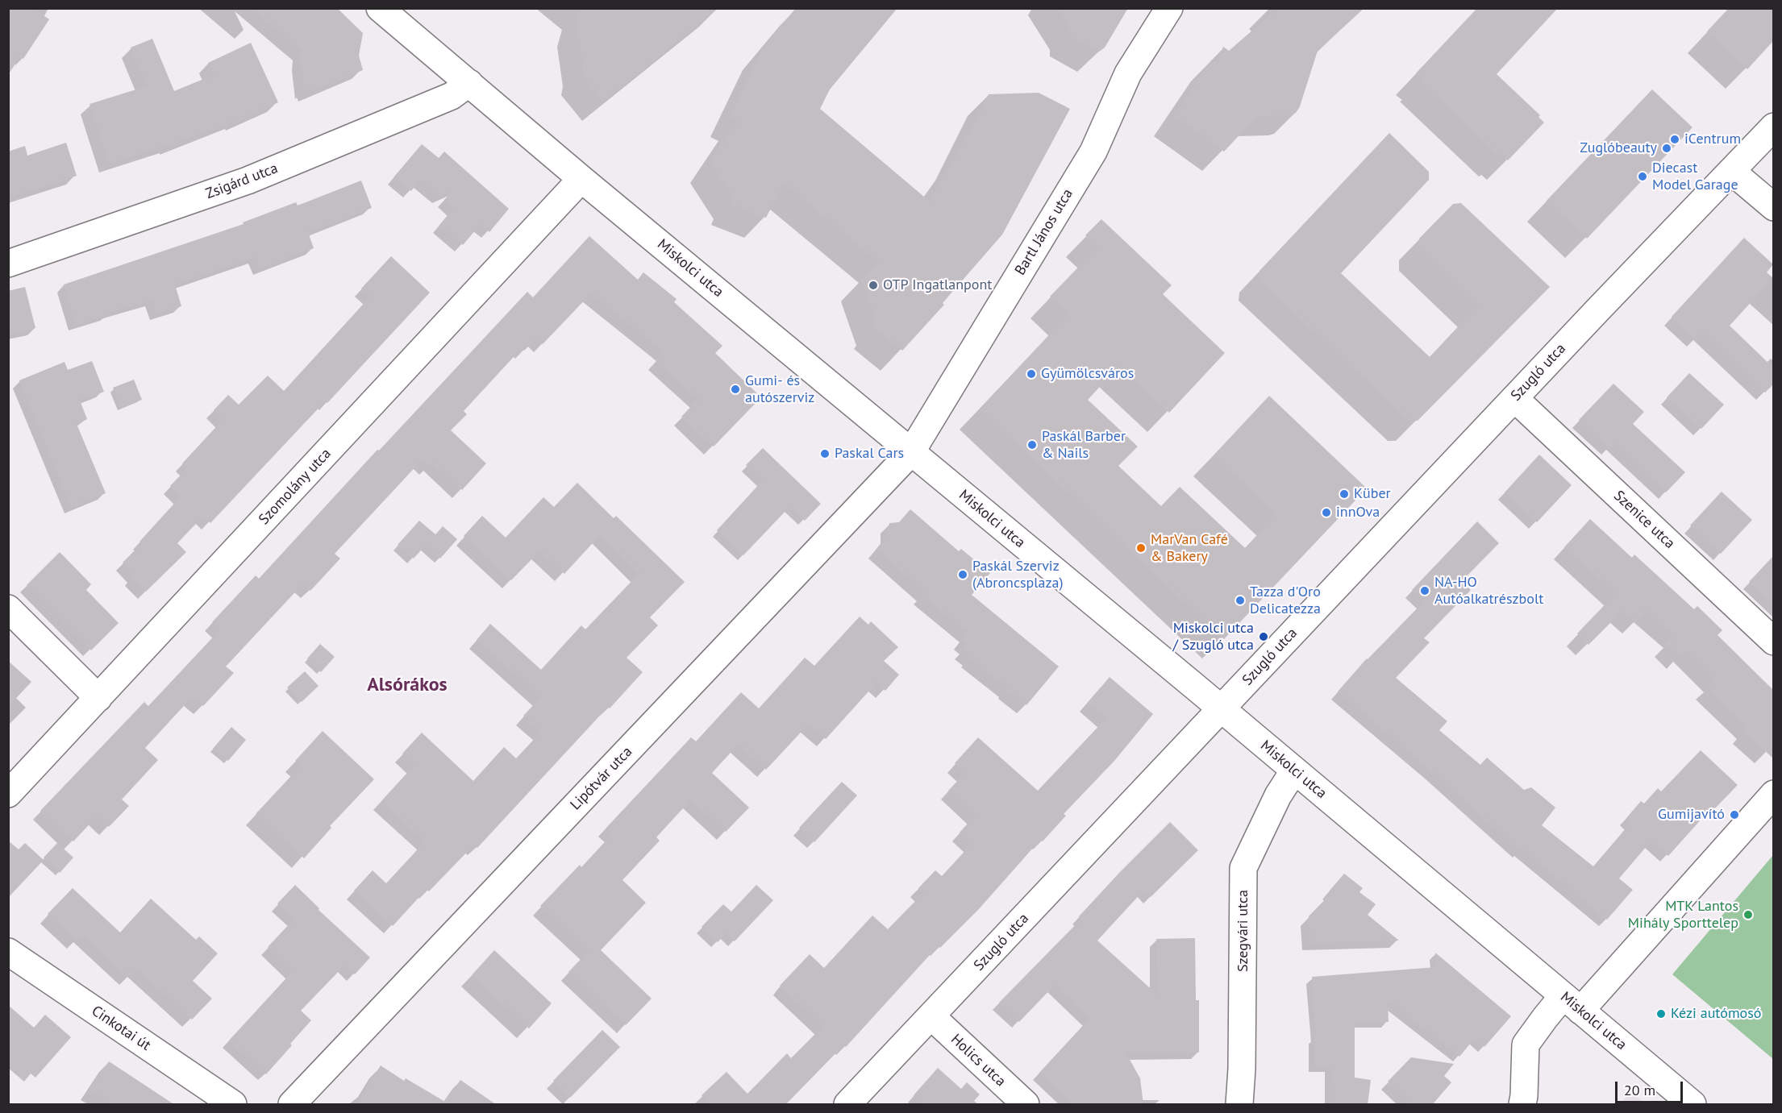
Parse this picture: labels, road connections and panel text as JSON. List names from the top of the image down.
{
  "streets": {
    "street": [
      "Zsigárd utca",
      "Bartl János utca",
      "Miskolci utca",
      "Szugló utca",
      "Szomolány utca",
      "Szenice utca",
      "Lipótvár utca",
      "Szegvári utca",
      "Cinkotai út",
      "Holics utca"
    ]
  },
  "crossings": [
    ["Zsigárd utca", "Miskolci utca"],
    ["Bartl János utca", "Miskolci utca"],
    ["Bartl János utca", "Lipótvár utca"],
    ["Miskolci utca", "Szugló utca"],
    ["Miskolci utca", "Szomolány utca"],
    ["Miskolci utca", "Lipótvár utca"],
    ["Miskolci utca", "Szegvári utca"],
    ["Szugló utca", "Szenice utca"],
    ["Szugló utca", "Holics utca"]
  ],
  "districts": ["Alsórákos"],
  "places": [
    "iCentrum",
    "Zuglóbeauty",
    "Diecast Model Garage",
    "OTP Ingatlanpont",
    "Gyümölcsváros",
    "Gumi- és autószerviz",
    "Paskál Barber & Nails",
    "Paskal Cars",
    "Küber",
    "innOva",
    "MarVan Café & Bakery",
    "Paskál Szerviz (Abroncsplaza)",
    "NA-HO Autóalkatrészbolt",
    "Tazza d'Oro Delicatezza",
    "Miskolci utca / Szugló utca",
    "Gumijavító",
    "MTK Lantos Mihály Sporttelep",
    "Kézi autómosó"
  ],
  "scale_bar": "20 m"
}
